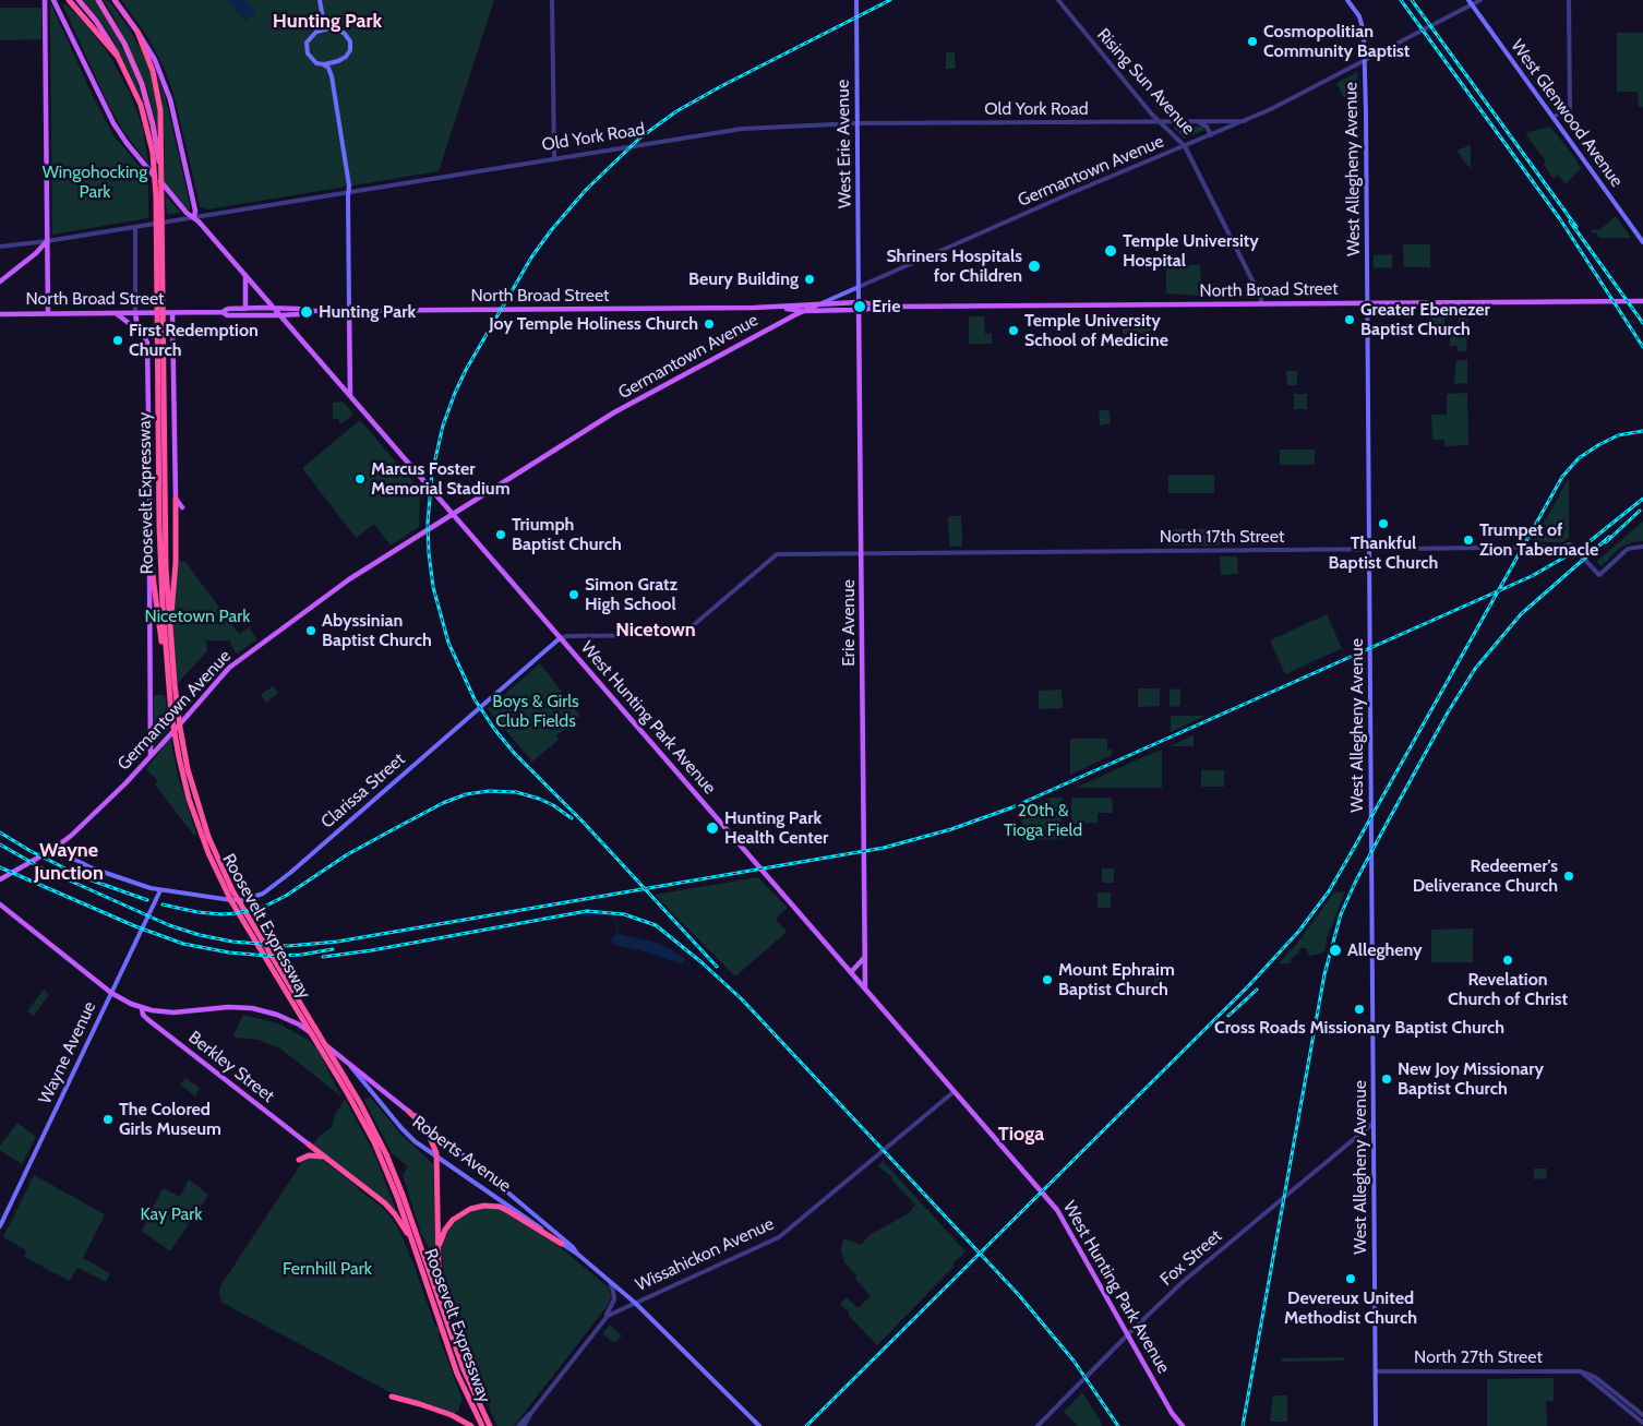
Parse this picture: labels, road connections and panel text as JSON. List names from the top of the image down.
{
  "streets": {
    "highway": ["Roosevelt Expressway"],
    "main road": [
      "West Glenwood Avenue",
      "West Erie Avenue",
      "West Allegheny Avenue",
      "Germantown Avenue",
      "North Broad Street",
      "Erie Avenue",
      "West Hunting Park Avenue",
      "Clarissa Street",
      "Wayne Avenue",
      "Berkley Street",
      "Roberts Avenue"
    ],
    "street": [
      "Rising Sun Avenue",
      "Old York Road",
      "North 17th Street",
      "Wissahickon Avenue",
      "Fox Street",
      "North 27th Street"
    ]
  },
  "crossings": [
    ["Rising Sun Avenue", "Old York Road"],
    ["Rising Sun Avenue", "Germantown Avenue"],
    ["Rising Sun Avenue", "North Broad Street"],
    ["Old York Road", "West Erie Avenue"],
    ["Old York Road", "Germantown Avenue"],
    ["Old York Road", "West Hunting Park Avenue"],
    ["West Glenwood Avenue", "Germantown Avenue"],
    ["West Erie Avenue", "Germantown Avenue"],
    ["West Erie Avenue", "Erie Avenue"],
    ["West Allegheny Avenue", "Germantown Avenue"],
    ["West Allegheny Avenue", "North Broad Street"],
    ["West Allegheny Avenue", "North 17th Street"],
    ["West Allegheny Avenue", "Fox Street"],
    ["West Allegheny Avenue", "North 27th Street"],
    ["Germantown Avenue", "North Broad Street"],
    ["Germantown Avenue", "Erie Avenue"],
    ["Germantown Avenue", "West Hunting Park Avenue"],
    ["Germantown Avenue", "Clarissa Street"],
    ["North Broad Street", "Erie Avenue"],
    ["North Broad Street", "West Hunting Park Avenue"],
    ["North 17th Street", "Erie Avenue"],
    ["North 17th Street", "West Hunting Park Avenue"],
    ["North 17th Street", "Clarissa Street"],
    ["Erie Avenue", "West Hunting Park Avenue"],
    ["West Hunting Park Avenue", "Clarissa Street"],
    ["West Hunting Park Avenue", "Wissahickon Avenue"],
    ["West Hunting Park Avenue", "Fox Street"],
    ["Clarissa Street", "Wayne Avenue"],
    ["Wayne Avenue", "Roberts Avenue"],
    ["Berkley Street", "Roberts Avenue"],
    ["Roberts Avenue", "Wissahickon Avenue"]
  ],
  "districts": [
    "Hunting Park",
    "Nicetown",
    "Wayne Junction",
    "Tioga"
  ],
  "parks": [
    "Wingohocking Park",
    "Nicetown Park",
    "Boys & Girls Club Fields",
    "20th & Tioga Field",
    "Kay Park",
    "Fernhill Park"
  ],
  "places": [
    "Cosmopolitian Community Baptist",
    "Temple University Hospital",
    "Shriners Hospitals for Children",
    "Beury Building",
    "Erie",
    "Hunting Park",
    "Greater Ebenezer Baptist Church",
    "Joy Temple Holiness Church",
    "Temple University School of Medicine",
    "First Redemption Church",
    "Marcus Foster Memorial Stadium",
    "Thankful Baptist Church",
    "Triumph Baptist Church",
    "Trumpet of Zion Tabernacle",
    "Simon Gratz High School",
    "Abyssinian Baptist Church",
    "Hunting Park Health Center",
    "Redeemer's Deliverance Church",
    "Allegheny",
    "Revelation Church of Christ",
    "Mount Ephraim Baptist Church",
    "Cross Roads Missionary Baptist Church",
    "New Joy Missionary Baptist Church",
    "The Colored Girls Museum",
    "Devereux United Methodist Church"
  ]
}
